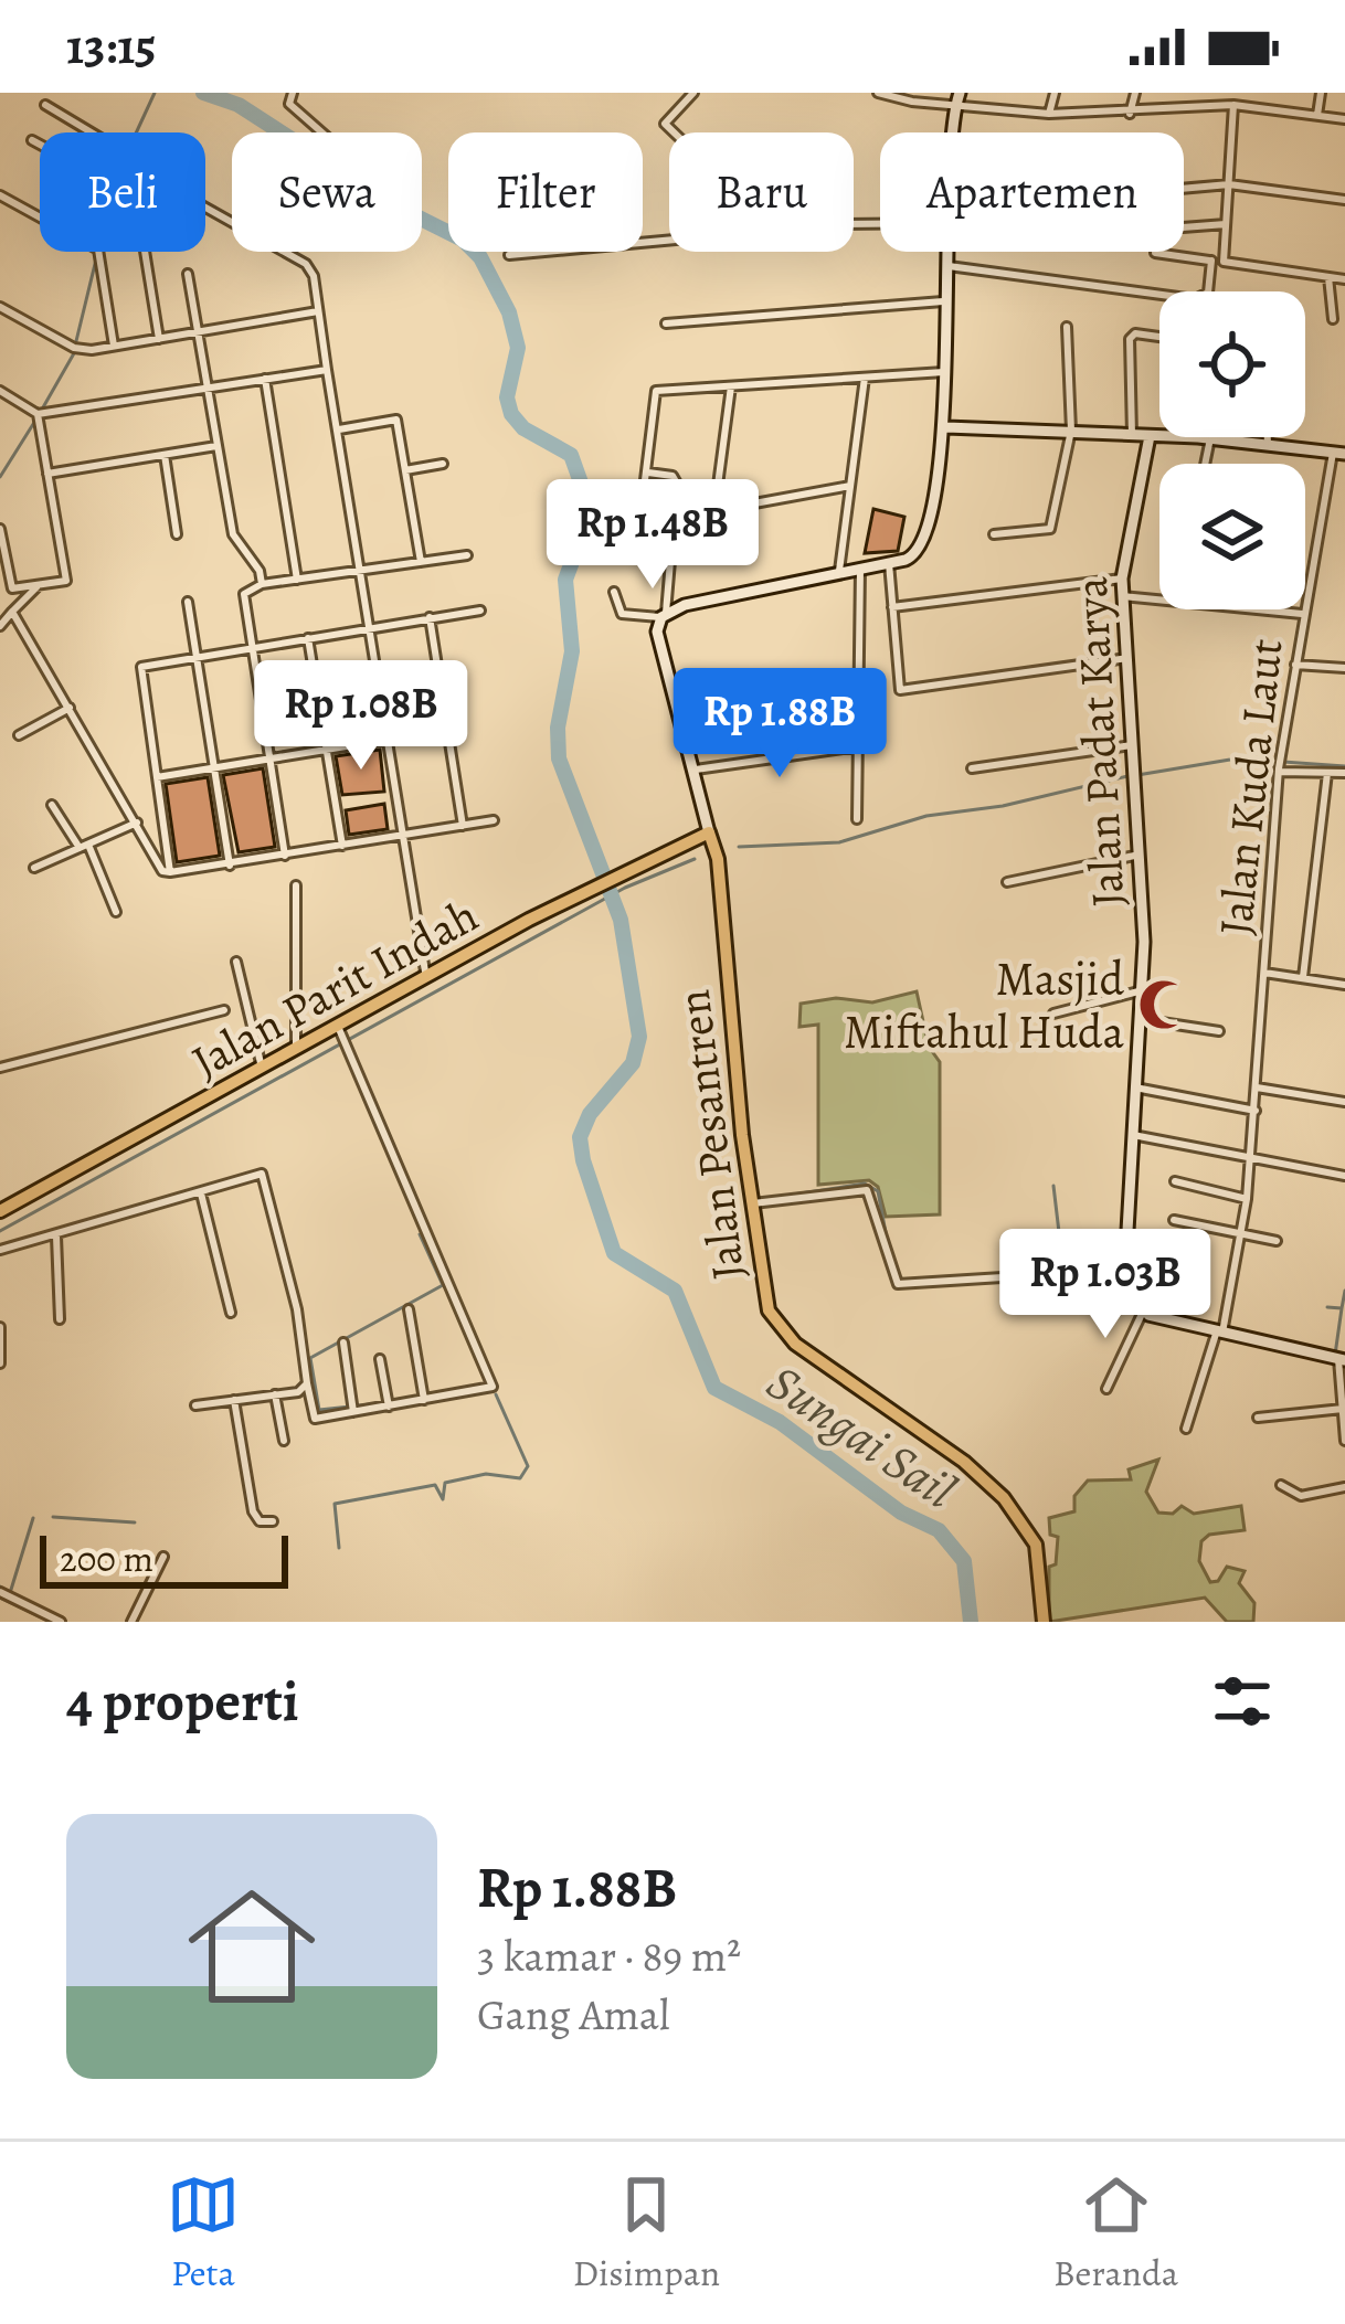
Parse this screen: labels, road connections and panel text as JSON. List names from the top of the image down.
{
  "streets": {
    "main road": ["Jalan Parit Indah", "Jalan Pesantren"],
    "street": ["Jalan Padat Karya", "Jalan Kuda Laut"]
  },
  "crossings": [
    ["Jalan Parit Indah", "Jalan Pesantren"]
  ],
  "water": ["Sungai Sail"],
  "places": {
    "mosque": ["Masjid Miftahul Huda"]
  },
  "scale_bar": "200 m",
  "page": {
    "status": "13:15",
    "chip": [
      "Beli",
      "Sewa",
      "Filter",
      "Baru",
      "Apartemen"
    ],
    "price": [
      "Rp 1.48B",
      "Rp 1.08B",
      "Rp 1.88B",
      "Rp 1.03B"
    ],
    "scale": "200 m",
    "heading": "4 properti",
    "list": [
      {
        "name": "Rp 1.88B",
        "note": "3 kamar · 89 m² · Gang Amal"
      }
    ],
    "tabs": ["Peta", "Disimpan", "Beranda"]
  }
}
